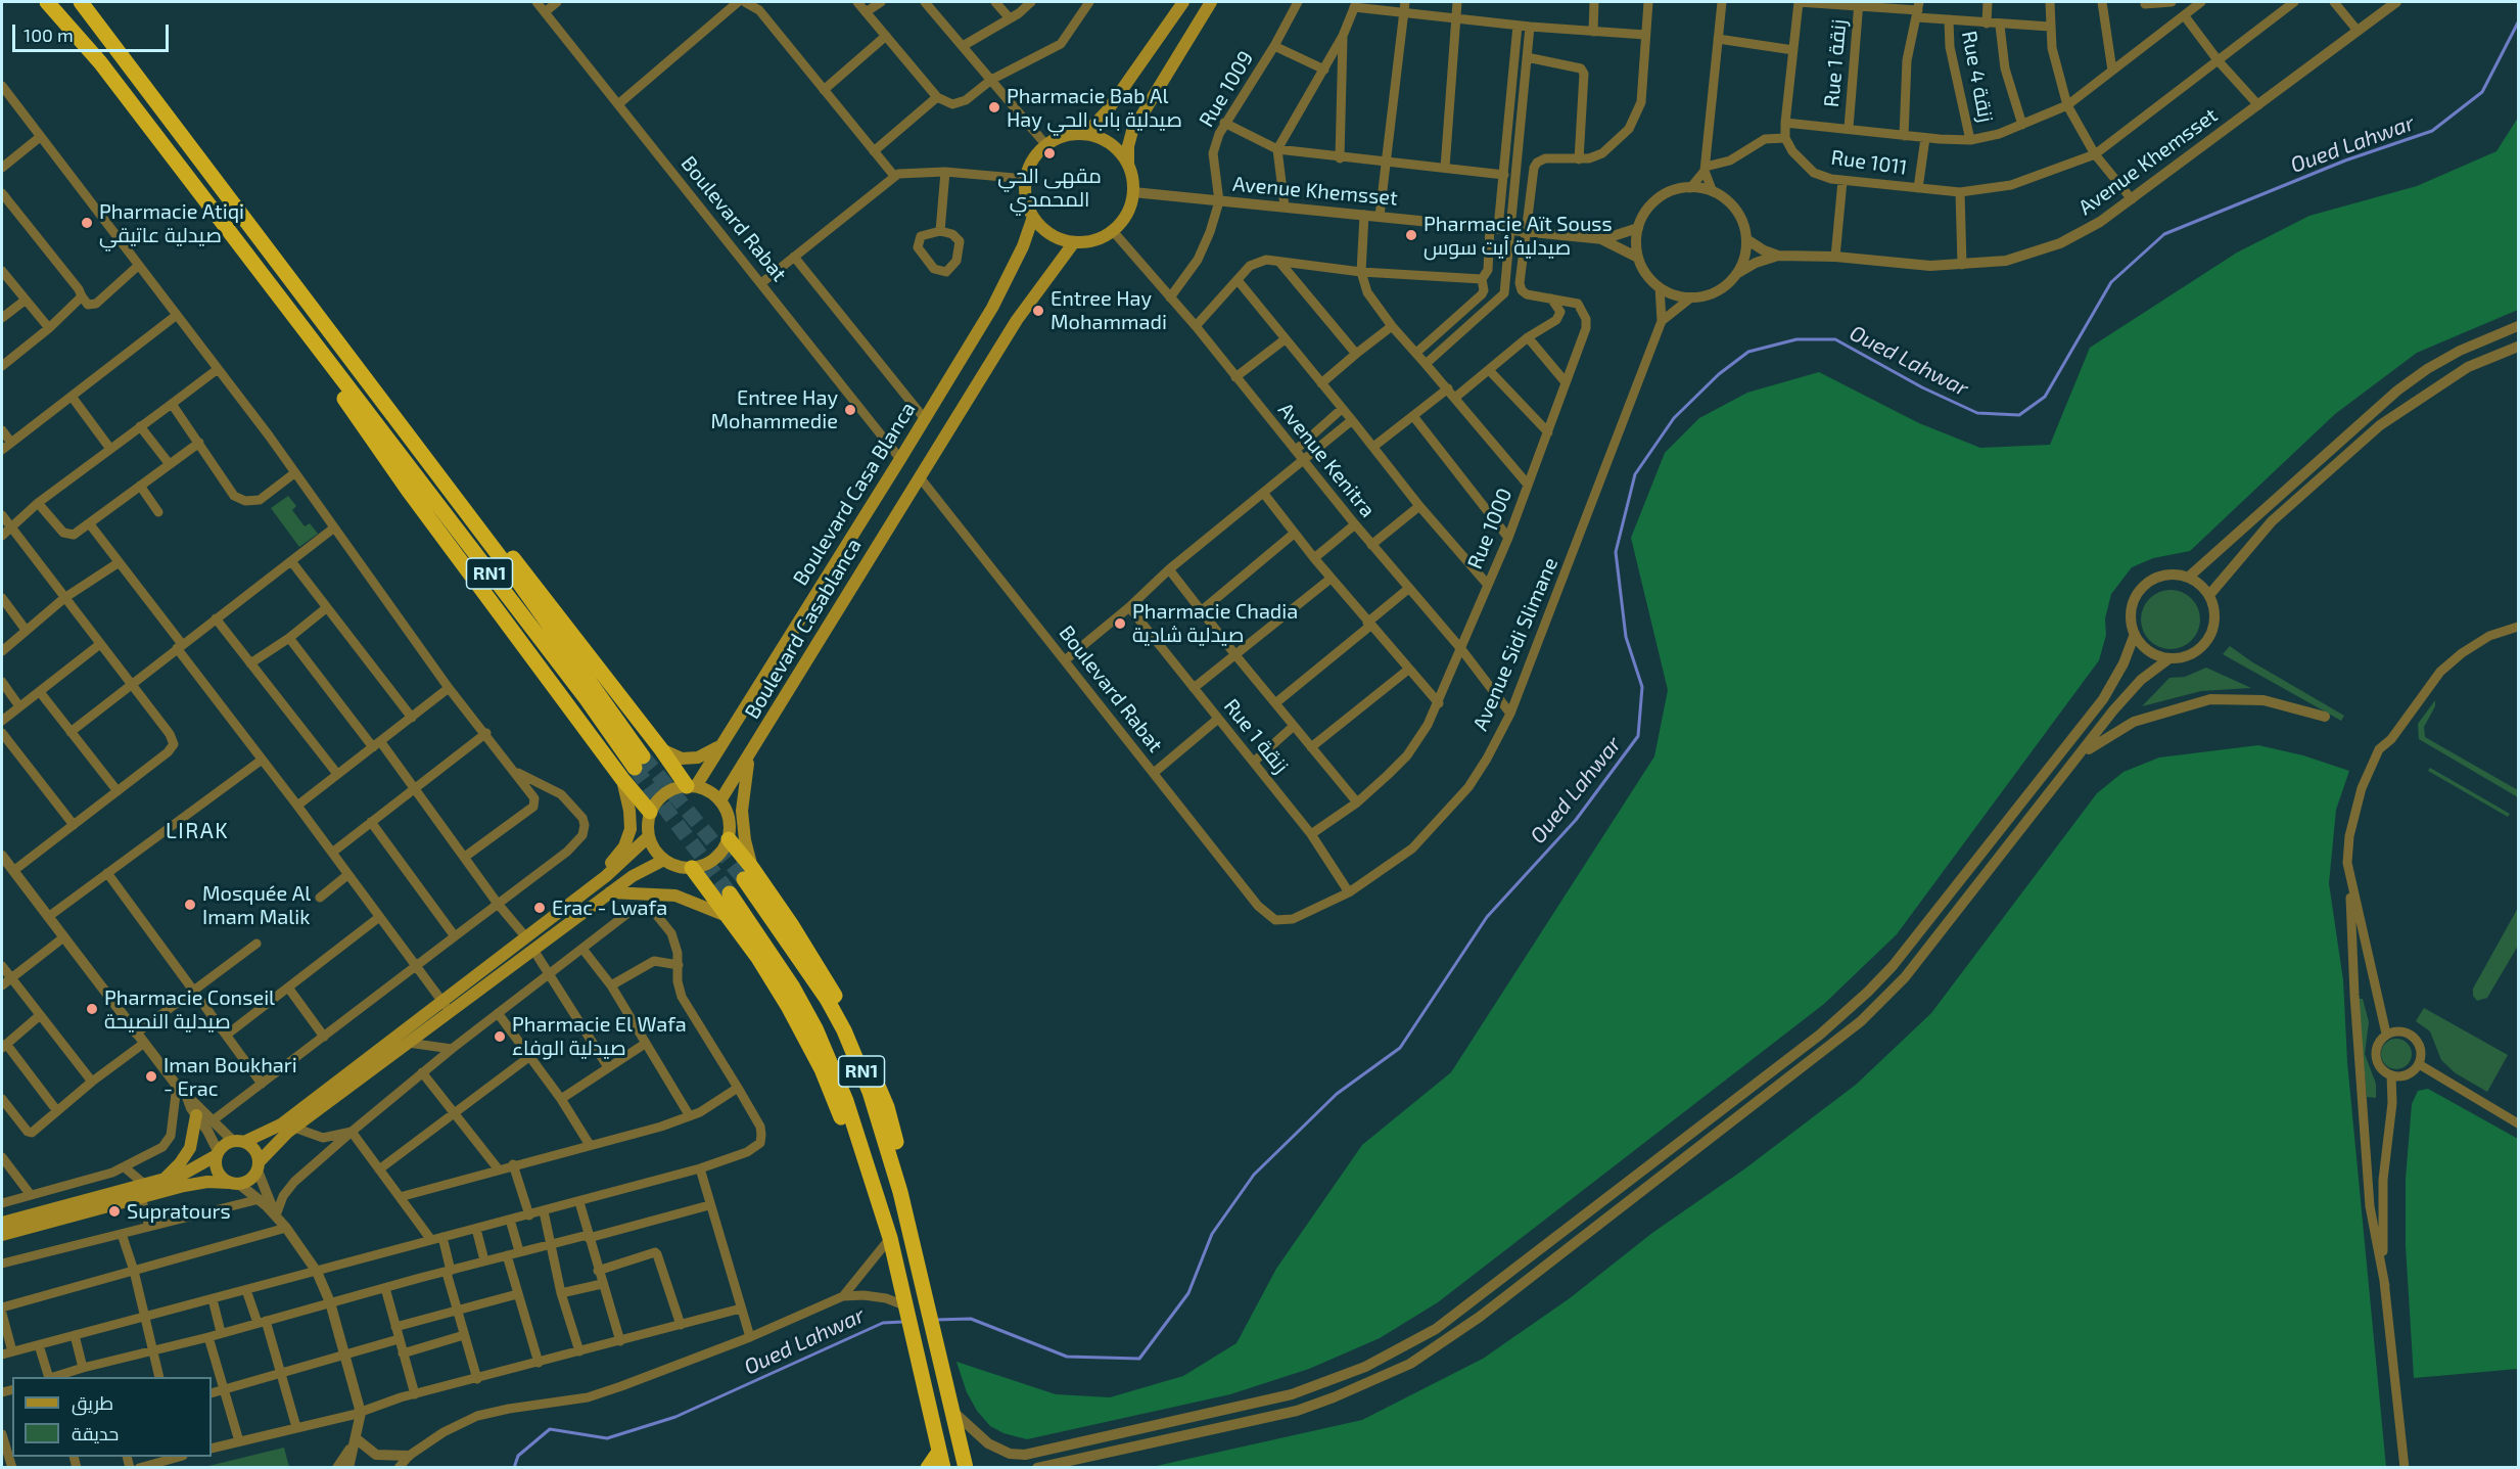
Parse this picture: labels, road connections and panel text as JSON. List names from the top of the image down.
{
  "streets": {
    "highway": ["RN1"],
    "main road": ["Boulevard Casa Blanca", "Boulevard Casablanca"],
    "street": [
      "Rue 1 زنقة",
      "Rue 4 زنقة",
      "Rue 1009",
      "Avenue Khemsset",
      "Rue 1011",
      "Boulevard Rabat",
      "Avenue Kenitra",
      "Rue 1000",
      "Avenue Sidi Slimane"
    ]
  },
  "crossings": [
    ["Rue 1 زنقة", "Rue 1000"],
    ["Rue 1 زنقة", "Avenue Sidi Slimane"],
    ["Rue 1009", "Avenue Khemsset"],
    ["Avenue Khemsset", "Avenue Kenitra"],
    ["Avenue Khemsset", "Boulevard Casa Blanca"],
    ["Avenue Khemsset", "Rue 1000"],
    ["Avenue Khemsset", "Avenue Sidi Slimane"],
    ["Boulevard Rabat", "Boulevard Casa Blanca"],
    ["Boulevard Rabat", "Boulevard Casablanca"],
    ["Boulevard Rabat", "Avenue Sidi Slimane"],
    ["Avenue Kenitra", "Boulevard Casa Blanca"],
    ["Avenue Kenitra", "Rue 1000"],
    ["Avenue Kenitra", "Avenue Sidi Slimane"],
    ["Boulevard Casa Blanca", "Boulevard Casablanca"]
  ],
  "districts": ["LIRAK"],
  "water": ["Oued Lahwar"],
  "places": [
    "Pharmacie Bab Al Hay صيدلية باب الحي",
    "مقهى الحي المحمدي",
    "Pharmacie Atiqi صيدلية عاتيقي",
    "Pharmacie Aït Souss صيدلية أيت سوس",
    "Entree Hay Mohammadi",
    "Entree Hay Mohammedie",
    "Pharmacie Chadia صيدلية شادية",
    "Mosquée Al Imam Malik",
    "Erac - Lwafa",
    "Pharmacie Conseil صيدلية النصيحة",
    "Pharmacie El Wafa صيدلية الوفاء",
    "Iman Boukhari - Erac",
    "Supratours"
  ],
  "legend": ["طريق", "حديقة"],
  "scale_bar": "100 m"
}
